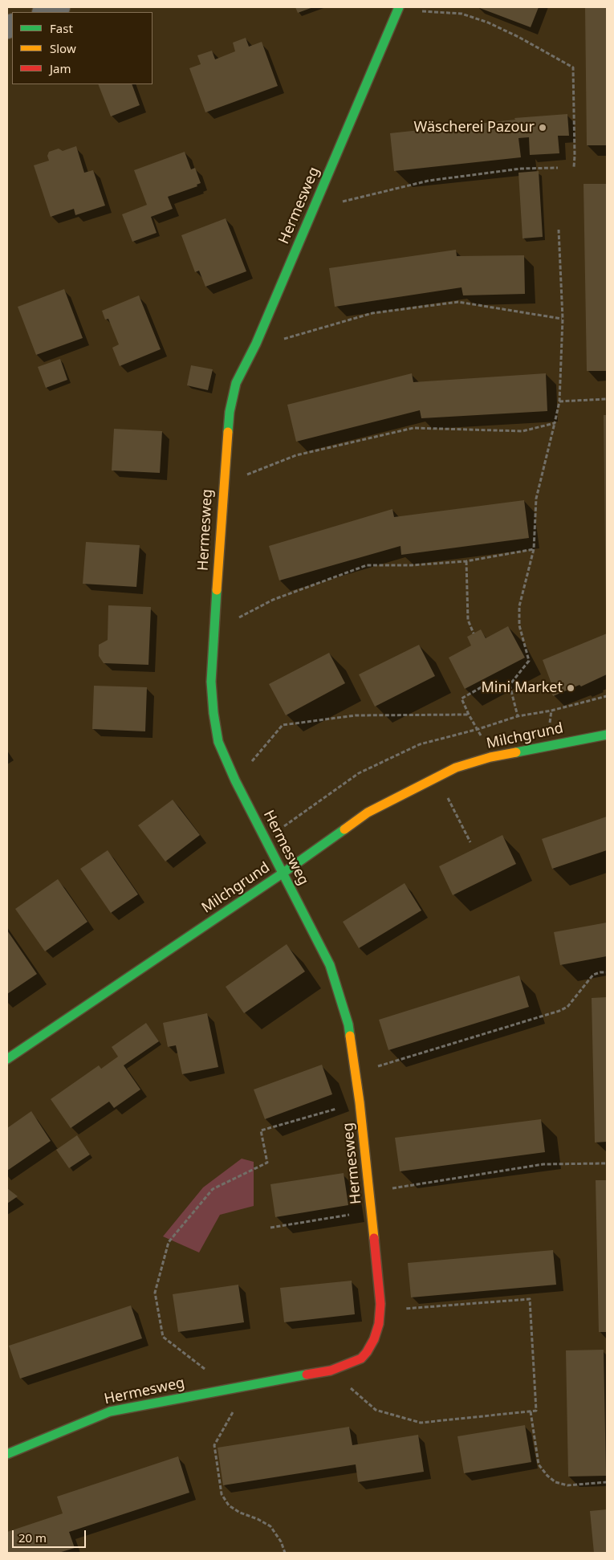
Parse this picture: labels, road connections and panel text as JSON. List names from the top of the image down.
{
  "streets": {
    "street": ["Hermesweg", "Milchgrund"]
  },
  "crossings": [
    ["Hermesweg", "Milchgrund"]
  ],
  "places": ["Wäscherei Pazour", "Mini Market"],
  "legend": ["Fast", "Slow", "Jam"],
  "scale_bar": "20 m"
}
